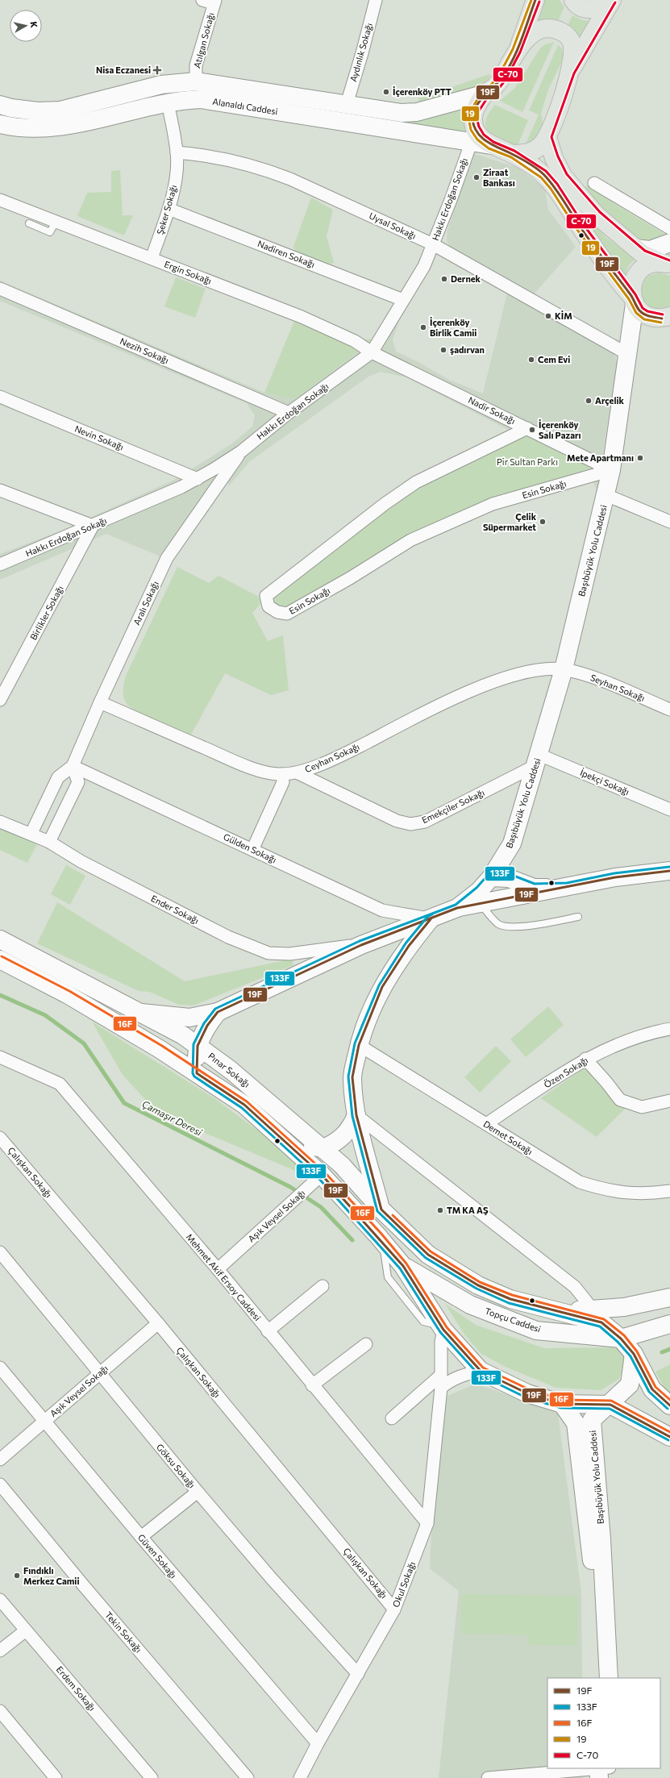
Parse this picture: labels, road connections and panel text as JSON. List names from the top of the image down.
{
  "streets": {
    "main road": [
      "Alanaldı Caddesi",
      "Başıbüyük Yolu Caddesi",
      "Pınar Sokağı",
      "Topçu Caddesi"
    ],
    "street": [
      "Atılgan Sokağı",
      "Aydınlık Sokağı",
      "Hakkı Erdoğan Sokağı",
      "Şeker Sokağı",
      "Uysal Sokağı",
      "Nadiren Sokağı",
      "Ergin Sokağı",
      "Nezih Sokağı",
      "Nadir Sokağı",
      "Nevin Sokağı",
      "Esin Sokağı",
      "Aralı Sokağı",
      "Birlikler Sokağı",
      "Seyhan Sokağı",
      "Ceyhan Sokağı",
      "İpekçi Sokağı",
      "Emekçiler Sokağı",
      "Gülden Sokağı",
      "Ender Sokağı",
      "Özen Sokağı",
      "Demet Sokağı",
      "Çalışkan Sokağı",
      "Aşık Veysel Sokağı",
      "Mehmet Akif Ersoy Caddesi",
      "Göksu Sokağı",
      "Güven Sokağı",
      "Okul Sokağı",
      "Tekin Sokağı",
      "Erdem Sokağı"
    ]
  },
  "crossings": [
    ["Atılgan Sokağı", "Alanaldı Caddesi"],
    ["Aydınlık Sokağı", "Alanaldı Caddesi"],
    ["Alanaldı Caddesi", "Hakkı Erdoğan Sokağı"],
    ["Alanaldı Caddesi", "Şeker Sokağı"],
    ["Alanaldı Caddesi", "Başıbüyük Yolu Caddesi"],
    ["Hakkı Erdoğan Sokağı", "Uysal Sokağı"],
    ["Hakkı Erdoğan Sokağı", "Nadiren Sokağı"],
    ["Hakkı Erdoğan Sokağı", "Ergin Sokağı"],
    ["Hakkı Erdoğan Sokağı", "Nezih Sokağı"],
    ["Hakkı Erdoğan Sokağı", "Nadir Sokağı"],
    ["Hakkı Erdoğan Sokağı", "Nevin Sokağı"],
    ["Hakkı Erdoğan Sokağı", "Aralı Sokağı"],
    ["Hakkı Erdoğan Sokağı", "Birlikler Sokağı"],
    ["Şeker Sokağı", "Uysal Sokağı"],
    ["Şeker Sokağı", "Nadiren Sokağı"],
    ["Şeker Sokağı", "Ergin Sokağı"],
    ["Uysal Sokağı", "Başıbüyük Yolu Caddesi"],
    ["Ergin Sokağı", "Nadir Sokağı"],
    ["Nadir Sokağı", "Esin Sokağı"],
    ["Nadir Sokağı", "Başıbüyük Yolu Caddesi"],
    ["Esin Sokağı", "Başıbüyük Yolu Caddesi"],
    ["Başıbüyük Yolu Caddesi", "Seyhan Sokağı"],
    ["Başıbüyük Yolu Caddesi", "Ceyhan Sokağı"],
    ["Başıbüyük Yolu Caddesi", "İpekçi Sokağı"],
    ["Başıbüyük Yolu Caddesi", "Emekçiler Sokağı"],
    ["Başıbüyük Yolu Caddesi", "Gülden Sokağı"],
    ["Başıbüyük Yolu Caddesi", "Pınar Sokağı"],
    ["Başıbüyük Yolu Caddesi", "Demet Sokağı"],
    ["Aralı Sokağı", "Ceyhan Sokağı"],
    ["Aralı Sokağı", "Gülden Sokağı"],
    ["Aralı Sokağı", "Ender Sokağı"],
    ["Seyhan Sokağı", "Ceyhan Sokağı"],
    ["Ceyhan Sokağı", "Emekçiler Sokağı"],
    ["İpekçi Sokağı", "Emekçiler Sokağı"],
    ["Özen Sokağı", "Demet Sokağı"],
    ["Çalışkan Sokağı", "Aşık Veysel Sokağı"],
    ["Çalışkan Sokağı", "Okul Sokağı"],
    ["Aşık Veysel Sokağı", "Mehmet Akif Ersoy Caddesi"],
    ["Aşık Veysel Sokağı", "Göksu Sokağı"],
    ["Aşık Veysel Sokağı", "Güven Sokağı"],
    ["Mehmet Akif Ersoy Caddesi", "Okul Sokağı"],
    ["Göksu Sokağı", "Okul Sokağı"],
    ["Güven Sokağı", "Okul Sokağı"]
  ],
  "water": ["Çamaşır Deresi"],
  "parks": ["Pir Sultan Parkı"],
  "places": {
    "health": ["Nisa Eczanesi"],
    "other": [
      "İçerenköy PTT",
      "Ziraat Bankası",
      "Dernek",
      "KİM",
      "İçerenköy Birlik Camii",
      "şadırvan",
      "Cem Evi",
      "Arçelik",
      "İçerenköy Salı Pazarı",
      "Mete Apartmanı",
      "Çelik Süpermarket",
      "TM KA AŞ",
      "Fındıklı Merkez Camii"
    ]
  },
  "lines": [
    "transit line 19F",
    "transit line 19",
    "transit line C-70",
    "transit line 133F",
    "transit line 16F"
  ],
  "legend": [
    "19F",
    "133F",
    "16F",
    "19",
    "C-70"
  ],
  "north": "right"
}
